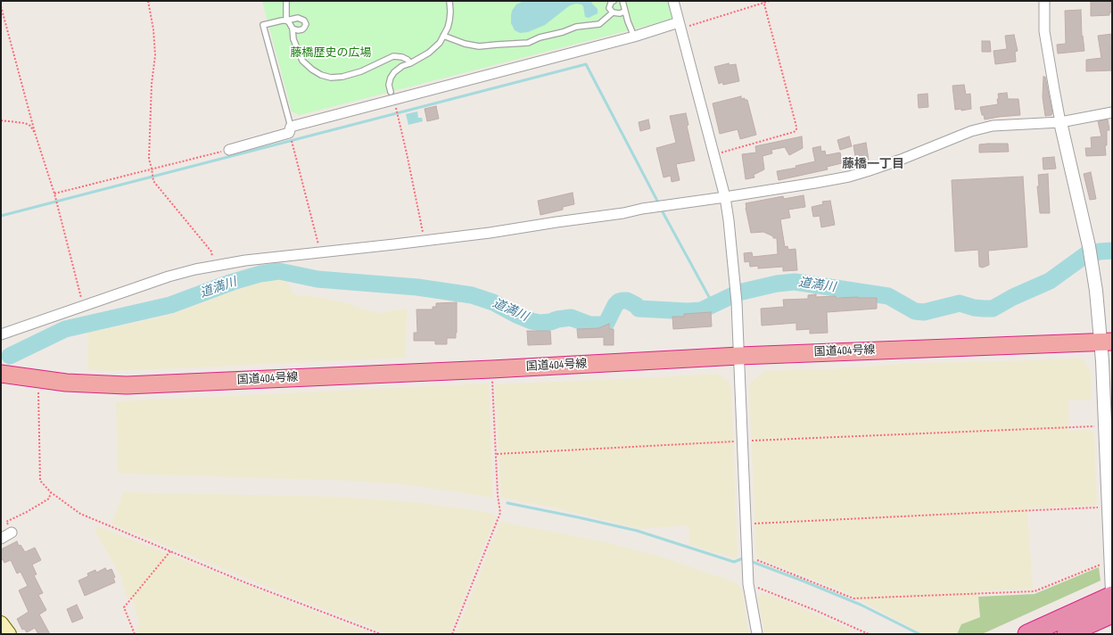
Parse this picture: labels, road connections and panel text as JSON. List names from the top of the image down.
{
  "streets": {
    "highway": ["国道404号線"]
  },
  "districts": ["藤橋一丁目"],
  "water": ["道満川"],
  "parks": ["藤橋歴史の広場"]
}
